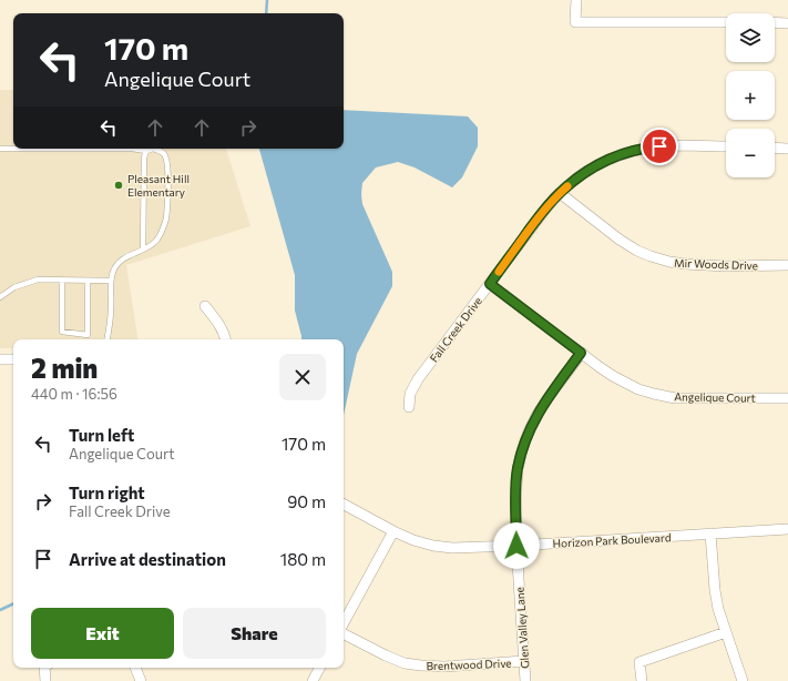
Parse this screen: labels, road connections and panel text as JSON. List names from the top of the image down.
{
  "streets": {
    "street": [
      "Mir Woods Drive",
      "Fall Creek Drive",
      "Angelique Court",
      "Horizon Park Boulevard",
      "Glen Valley Lane",
      "Brentwood Drive"
    ]
  },
  "crossings": [
    ["Mir Woods Drive", "Fall Creek Drive"],
    ["Fall Creek Drive", "Angelique Court"],
    ["Angelique Court", "Glen Valley Lane"],
    ["Horizon Park Boulevard", "Glen Valley Lane"],
    ["Glen Valley Lane", "Brentwood Drive"]
  ],
  "places": ["Pleasant Hill Elementary"],
  "page": {
    "map_buttons": ["+", "−"],
    "turn": ["170 m", "Angelique Court"],
    "heading": ["2 min", "440 m · 16:56"],
    "list": [
      {
        "name": "Turn left",
        "note": "Angelique Court",
        "value": "170 m"
      },
      {
        "name": "Turn right",
        "note": "Fall Creek Drive",
        "value": "90 m"
      },
      {
        "name": "Arrive at destination",
        "value": "180 m"
      }
    ],
    "buttons": ["Exit", "Share"]
  }
}
